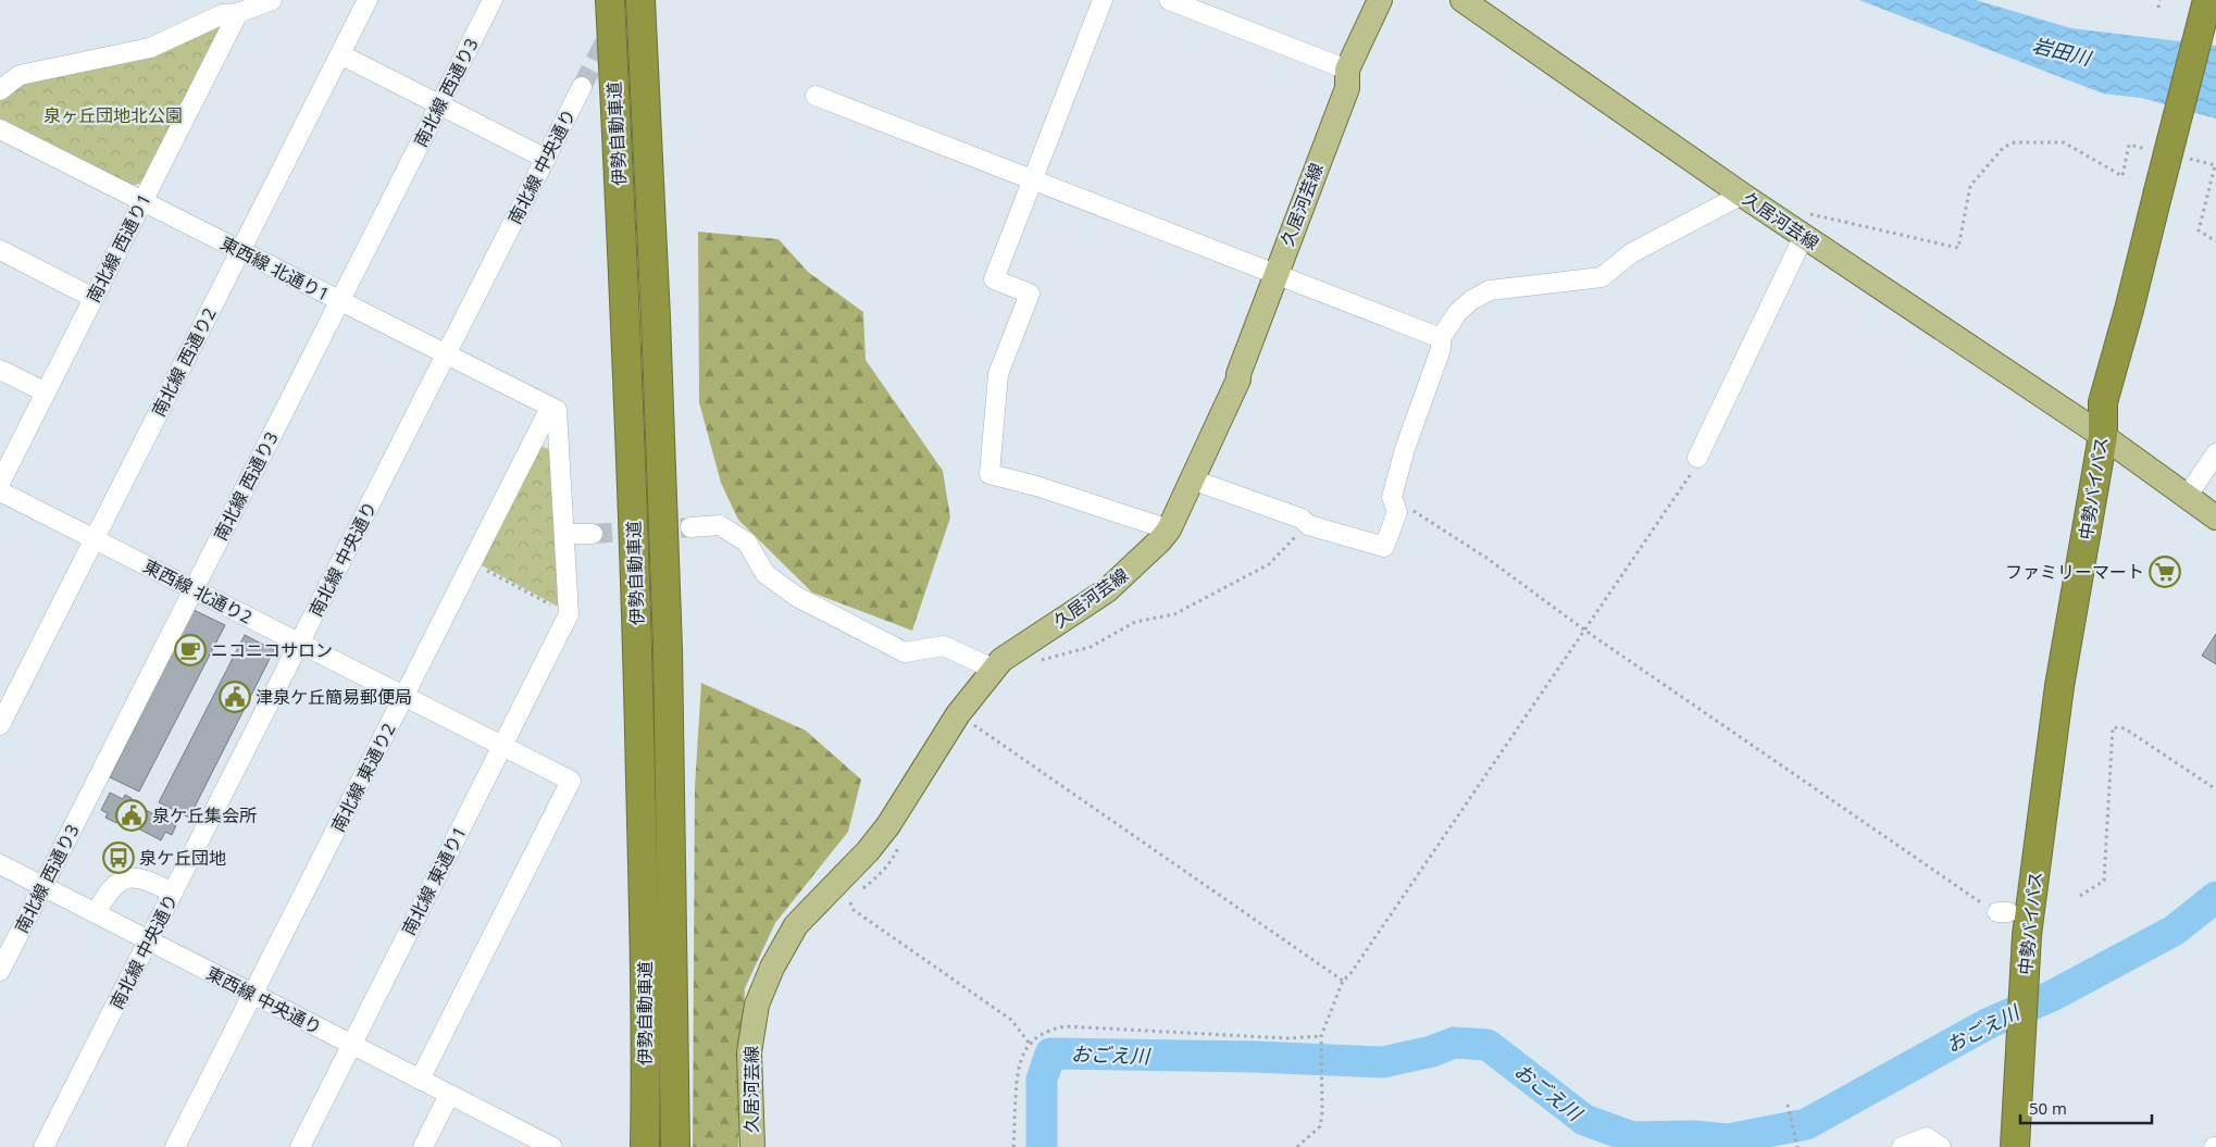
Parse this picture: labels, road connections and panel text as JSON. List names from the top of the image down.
{
  "streets": {
    "highway": ["伊勢自動車道", "中勢バイパス"],
    "main road": ["久居河芸線"],
    "street": [
      "南北線 西通り3",
      "南北線 中央通り",
      "南北線 西通り1",
      "東西線 北通り1",
      "南北線 西通り2",
      "東西線 北通り2",
      "南北線 東通り2",
      "南北線 東通り1",
      "東西線 中央通り"
    ]
  },
  "crossings": [
    ["南北線 西通り3", "東西線 北通り1"],
    ["南北線 西通り3", "東西線 北通り2"],
    ["南北線 西通り3", "東西線 中央通り"],
    ["南北線 中央通り", "東西線 北通り1"],
    ["南北線 中央通り", "東西線 北通り2"],
    ["南北線 中央通り", "東西線 中央通り"],
    ["久居河芸線", "中勢バイパス"],
    ["南北線 西通り1", "東西線 北通り1"],
    ["東西線 北通り1", "南北線 西通り2"],
    ["東西線 北通り1", "南北線 東通り2"],
    ["南北線 西通り2", "東西線 北通り2"],
    ["東西線 北通り2", "南北線 東通り2"],
    ["東西線 北通り2", "南北線 東通り1"],
    ["東西線 北通り2", "東西線 中央通り"],
    ["南北線 東通り2", "東西線 中央通り"],
    ["南北線 東通り1", "東西線 中央通り"]
  ],
  "water": ["岩田川", "おごえ川"],
  "parks": ["泉ヶ丘団地北公園"],
  "places": {
    "supermarket": ["ファミリーマート"],
    "cafe": ["ニコニコサロン"],
    "public building": ["津泉ケ丘簡易郵便局", "泉ケ丘集会所"],
    "bus stop": ["泉ケ丘団地"]
  },
  "scale_bar": "50 m"
}
